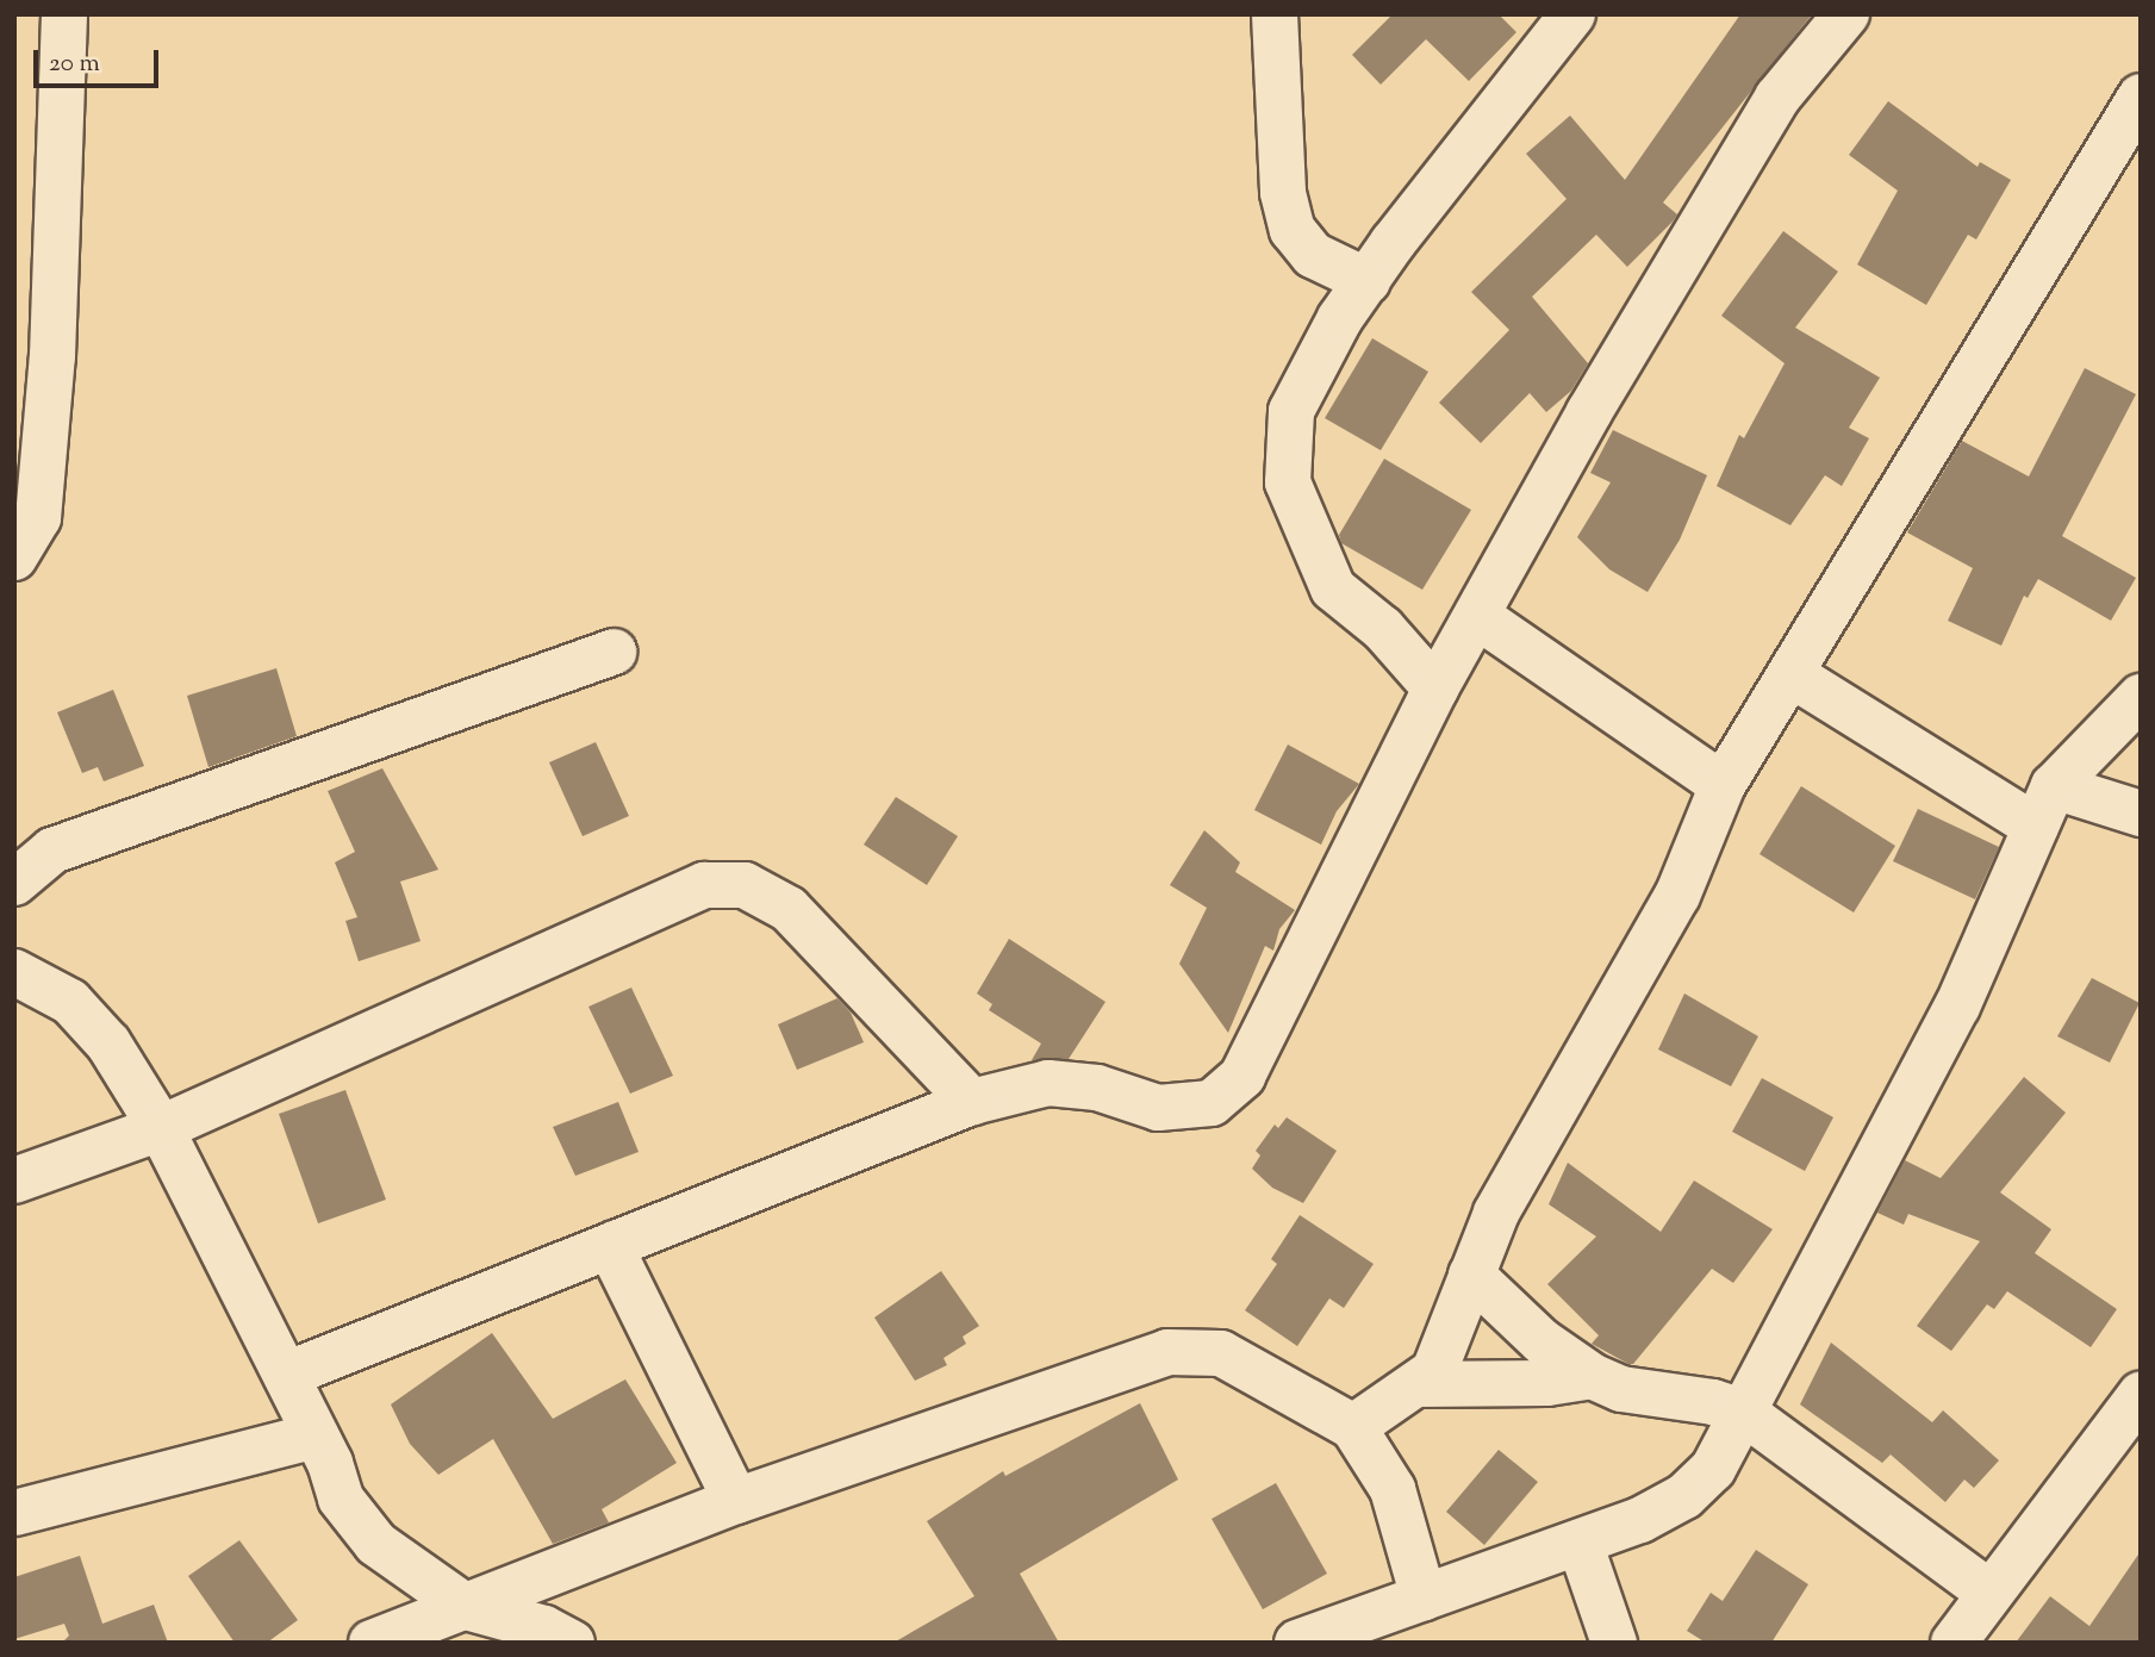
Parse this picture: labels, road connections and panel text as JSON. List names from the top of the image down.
{
  "scale_bar": "20 m"
}
